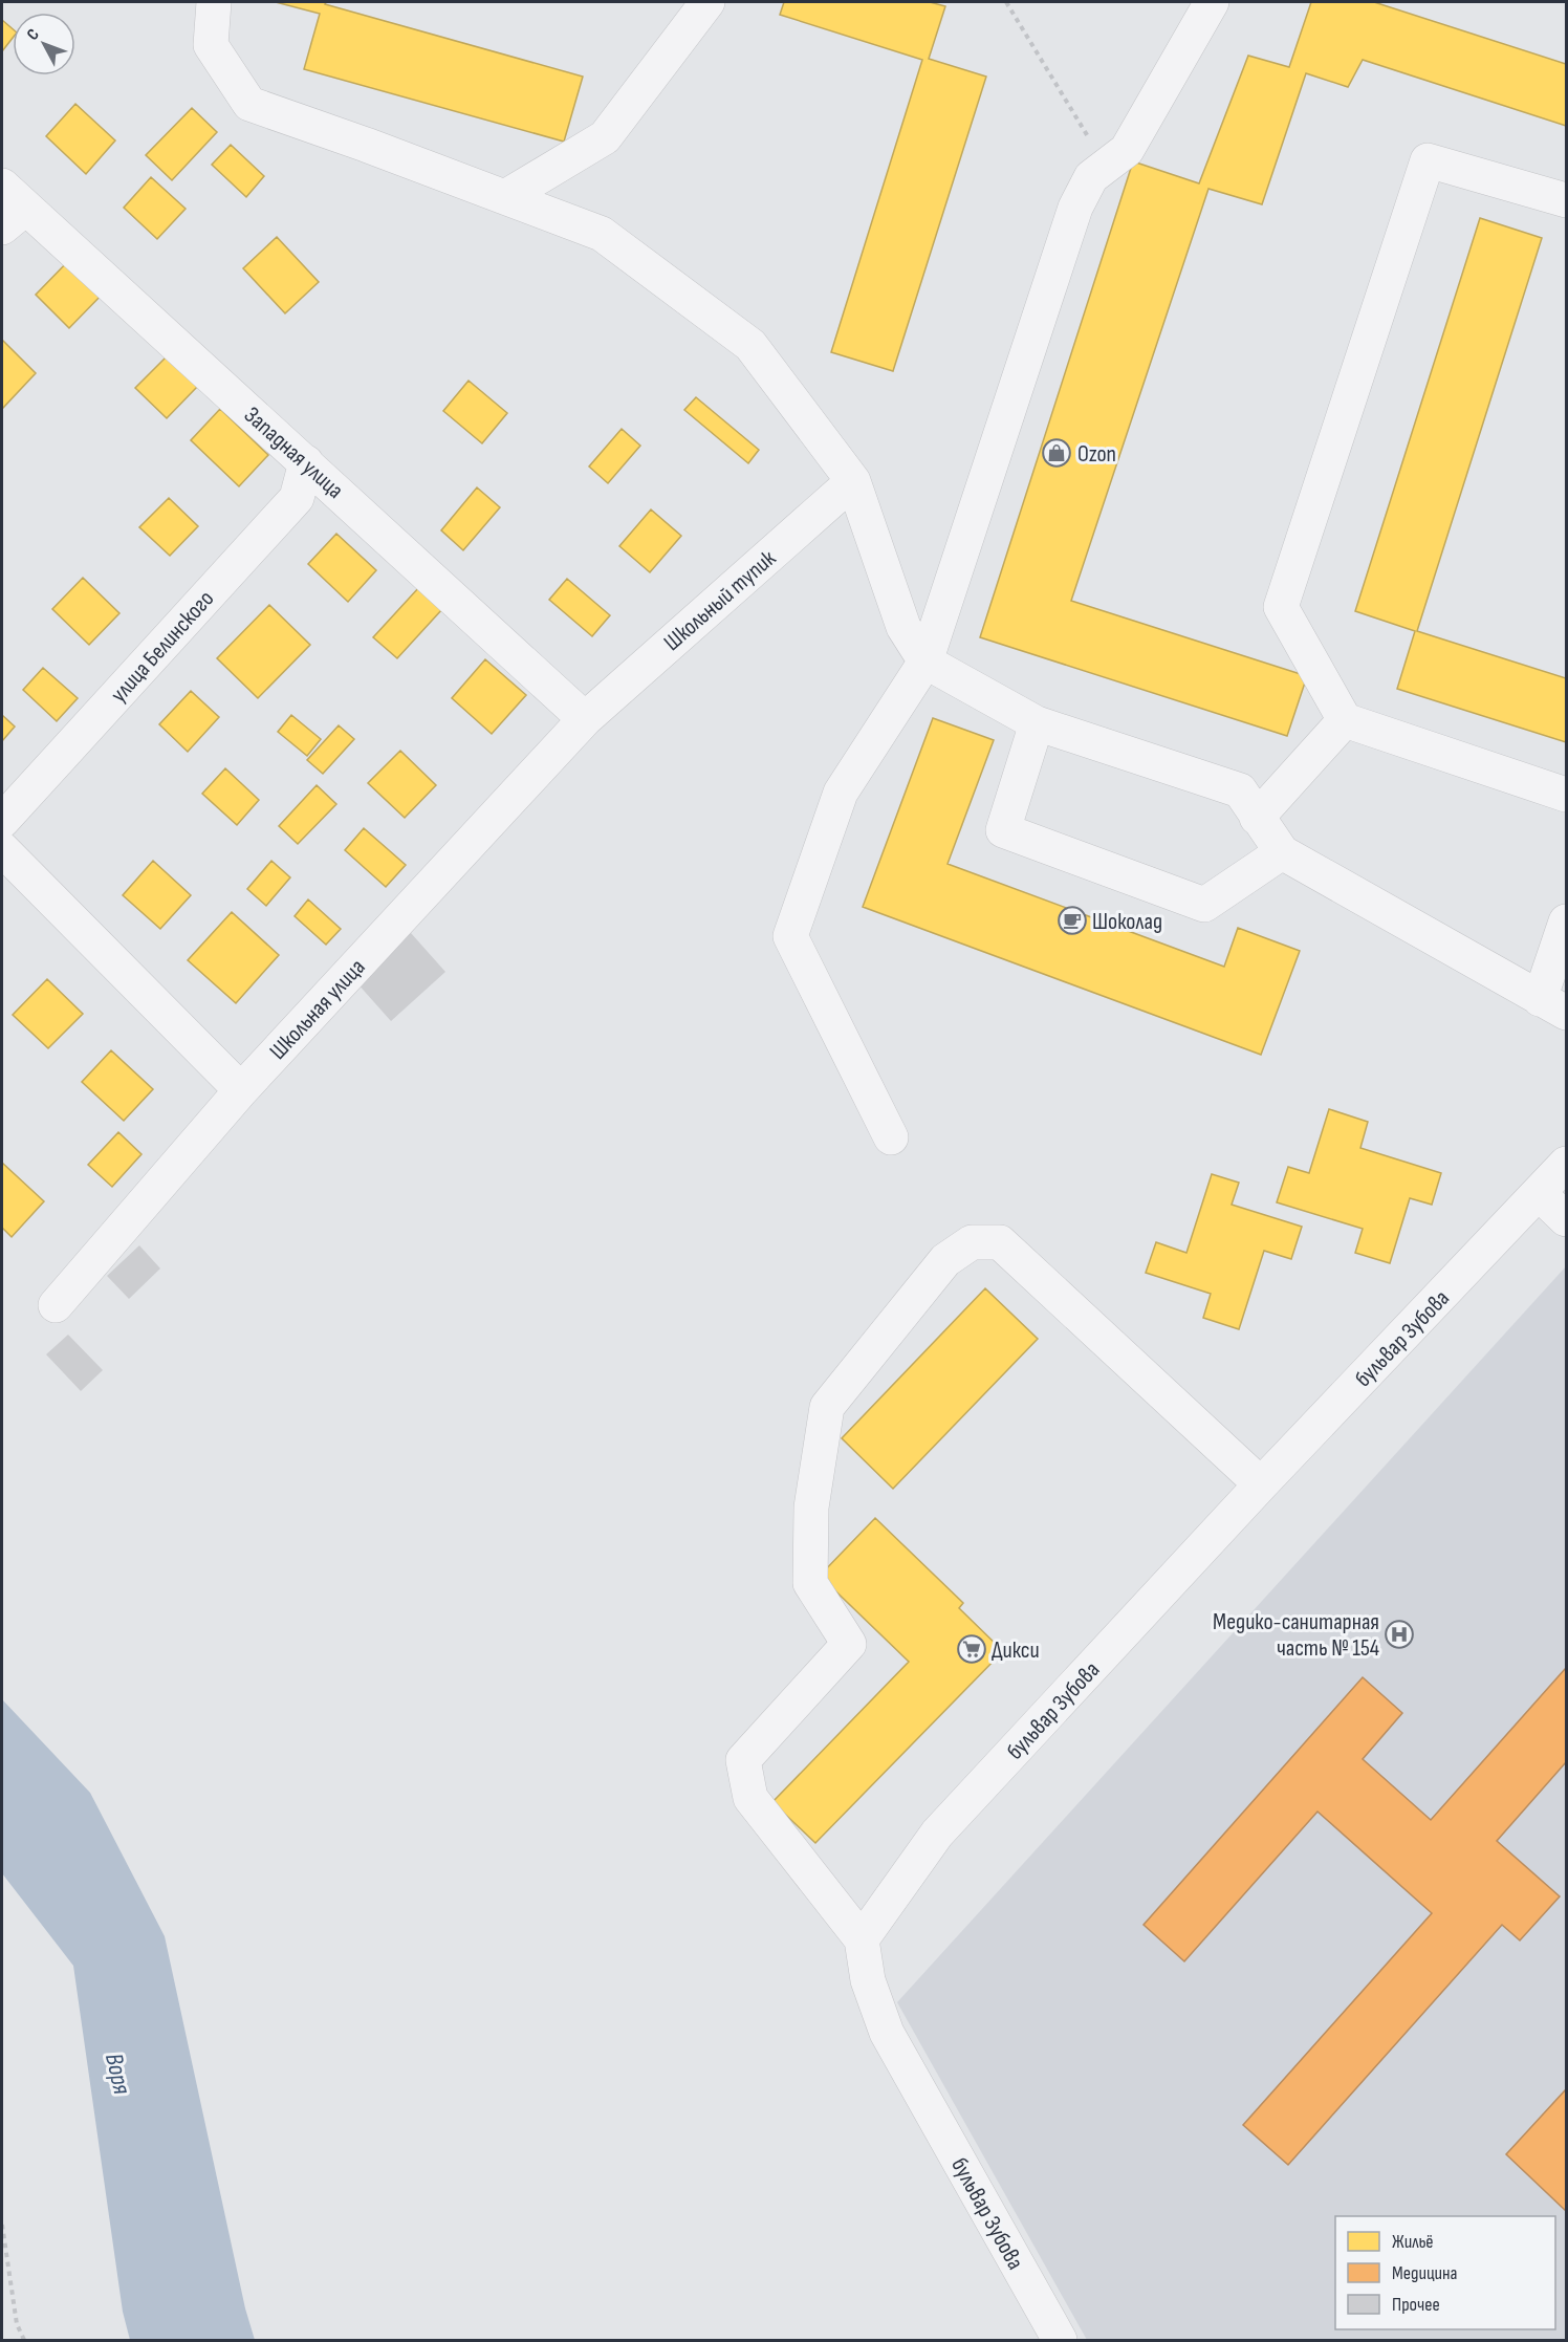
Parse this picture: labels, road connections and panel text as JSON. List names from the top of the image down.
{
  "streets": {
    "street": [
      "Западная улица",
      "Школьный тупик",
      "улица Белинского",
      "Школьная улица",
      "бульвар Зубова"
    ]
  },
  "crossings": [
    ["Западная улица", "Школьный тупик"],
    ["Западная улица", "улица Белинского"],
    ["Западная улица", "Школьная улица"],
    ["Школьный тупик", "Школьная улица"]
  ],
  "water": ["Воря"],
  "places": {
    "shop": ["Ozon"],
    "cafe": ["Шоколад"],
    "hospital": ["Медико-санитарная часть № 154"],
    "supermarket": ["Дикси"]
  },
  "legend": ["Жильё", "Медицина", "Прочее"],
  "north": "top left"
}
